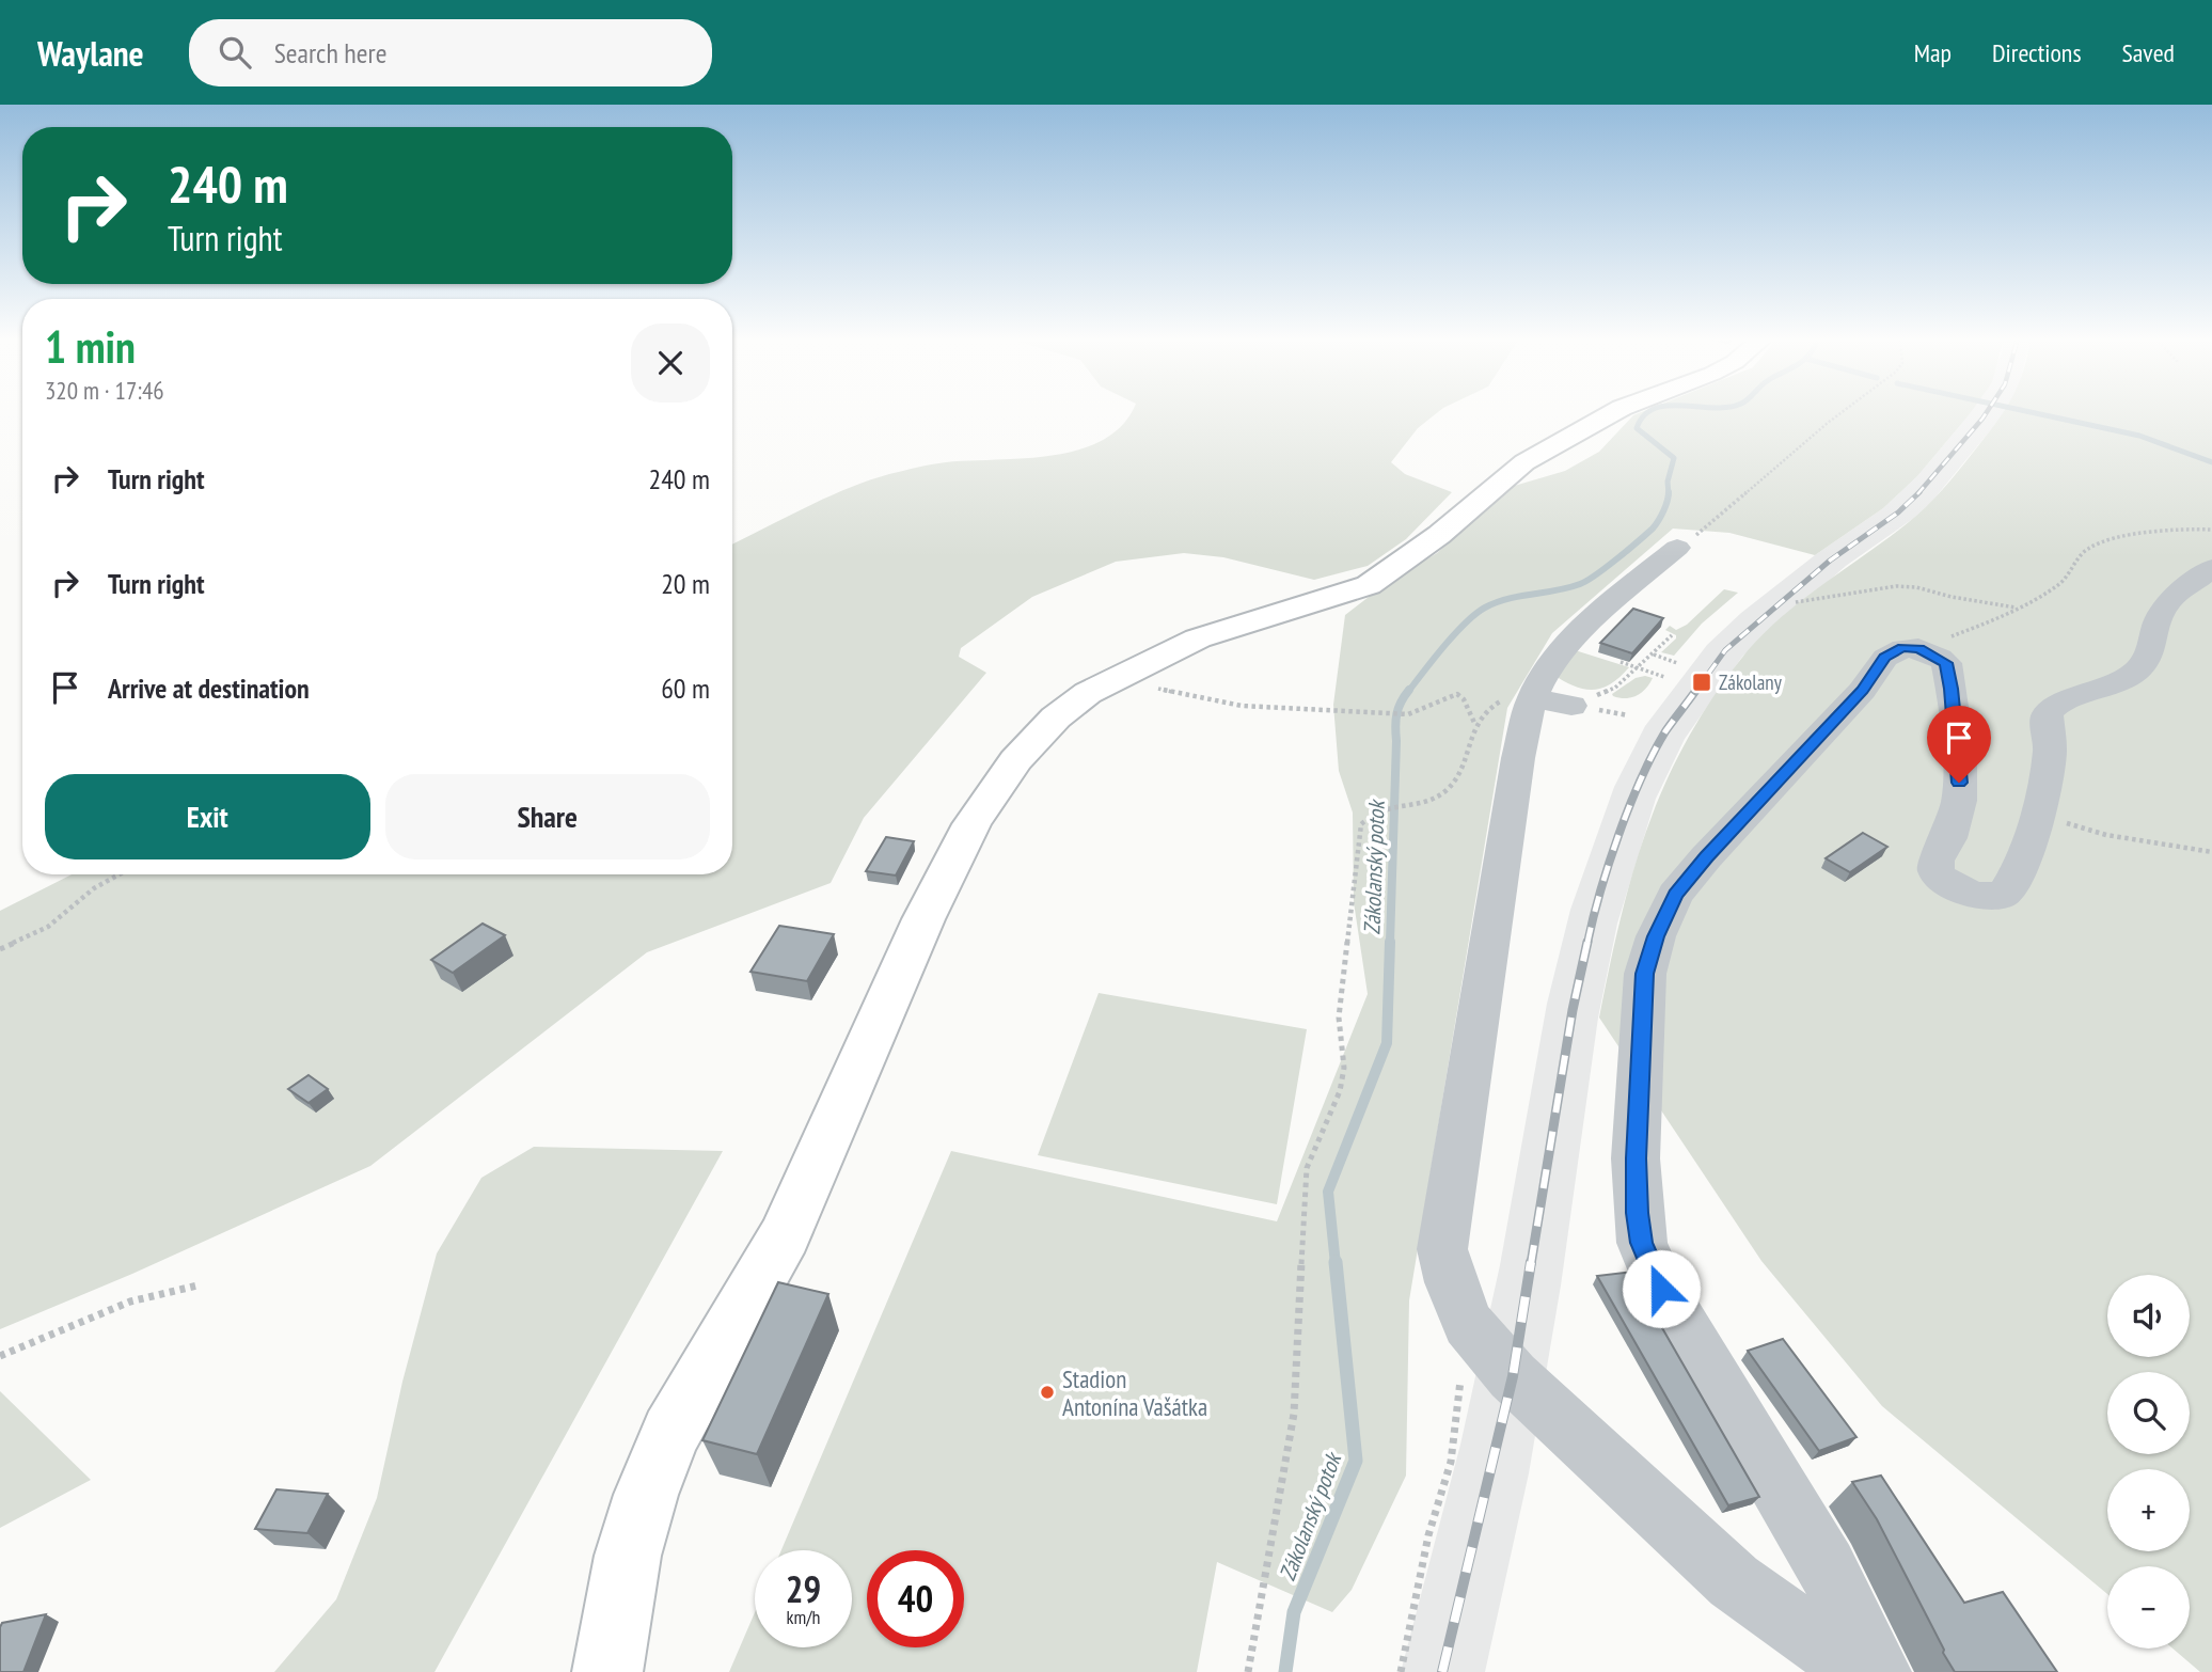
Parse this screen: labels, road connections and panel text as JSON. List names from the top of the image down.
{
  "water": ["Zákolanský potok"],
  "places": {
    "transit": ["Zákolany"],
    "other": ["Stadion Antonína Vašátka"]
  },
  "page": {
    "header": "Waylane",
    "search": "Search here",
    "nav": ["Map", "Directions", "Saved"],
    "turn": ["240 m", "Turn right"],
    "heading": ["1 min", "320 m · 17:46"],
    "list": [
      {
        "name": "Turn right",
        "value": "240 m"
      },
      {
        "name": "Turn right",
        "value": "20 m"
      },
      {
        "name": "Arrive at destination",
        "value": "60 m"
      }
    ],
    "buttons": ["Exit", "Share"],
    "map_buttons": ["+", "−"],
    "speed": "29 km/h",
    "limit": "40"
  }
}
